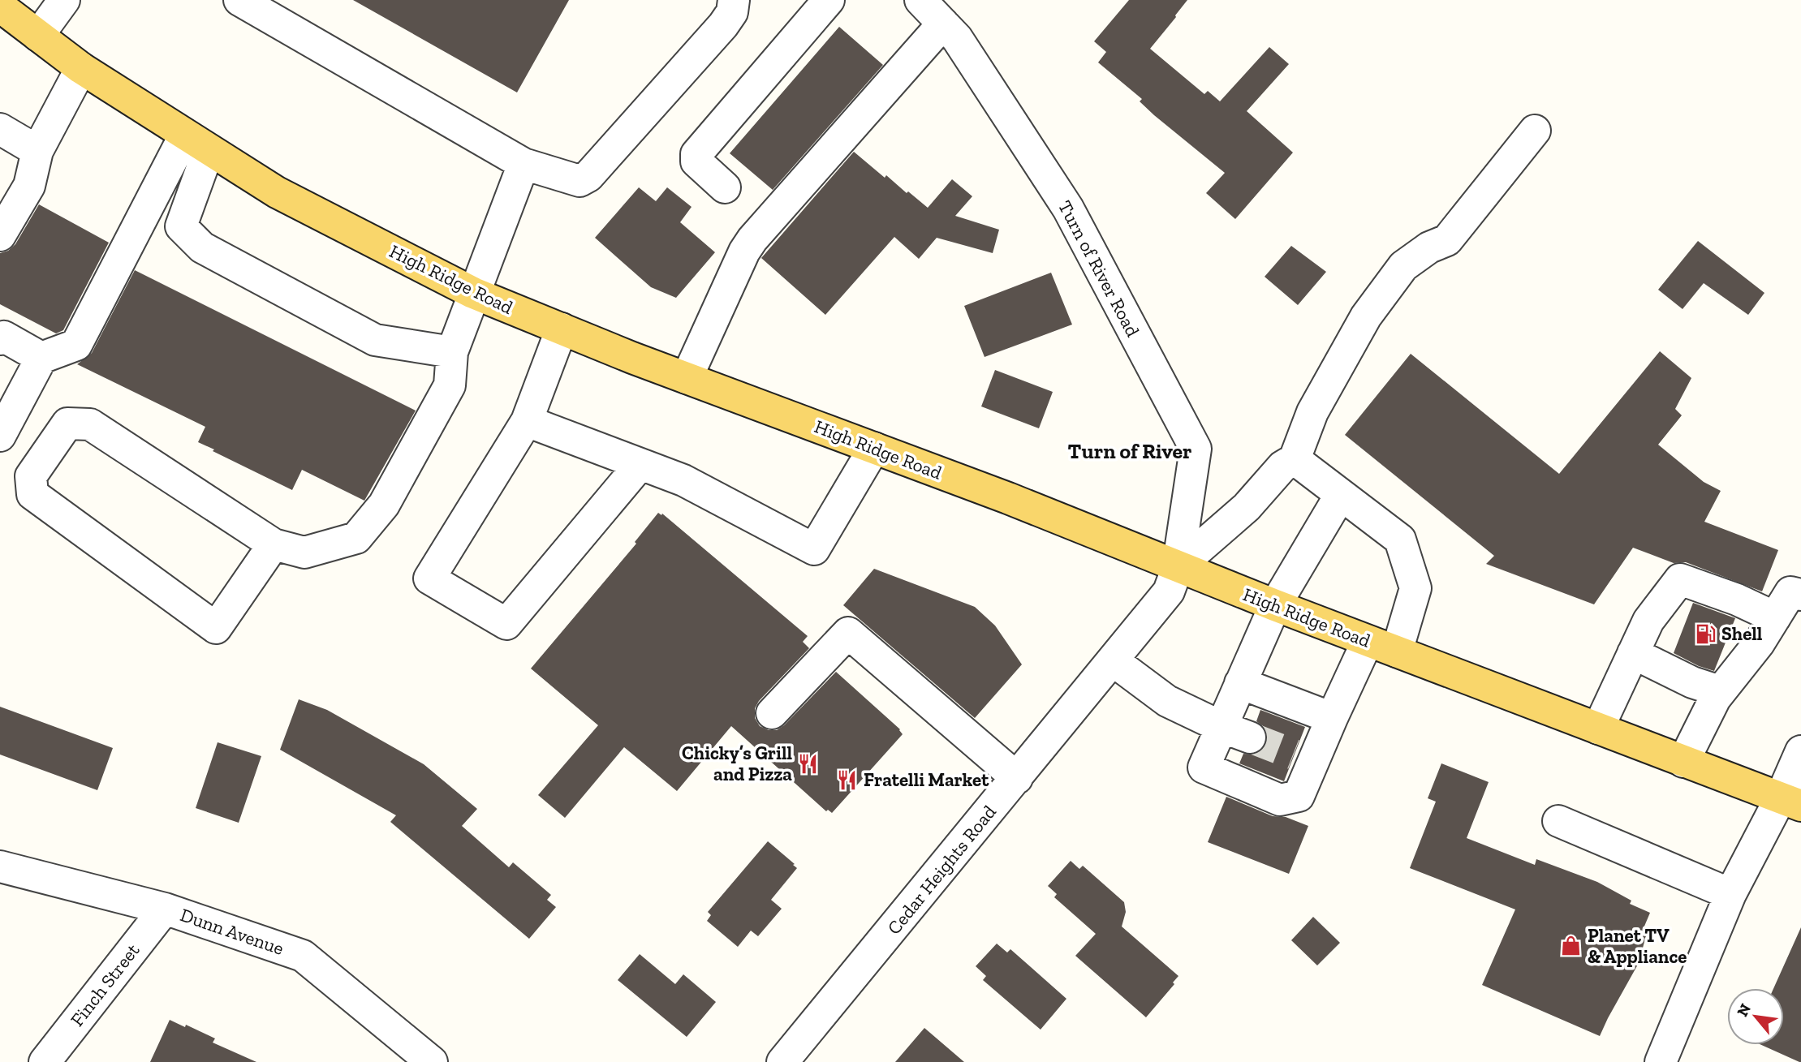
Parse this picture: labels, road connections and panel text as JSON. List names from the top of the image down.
{
  "streets": {
    "main road": ["High Ridge Road"],
    "street": [
      "Turn of River Road",
      "Cedar Heights Road",
      "Dunn Avenue",
      "Finch Street"
    ]
  },
  "crossings": [
    ["Turn of River Road", "High Ridge Road"],
    ["Turn of River Road", "Cedar Heights Road"],
    ["High Ridge Road", "Cedar Heights Road"],
    ["Dunn Avenue", "Finch Street"]
  ],
  "districts": ["Turn of River"],
  "places": {
    "fuel station": ["Shell"],
    "restaurant": ["Chicky’s Grill and Pizza", "Fratelli Market"],
    "shop": ["Planet TV & Appliance"]
  },
  "north": "top left"
}
